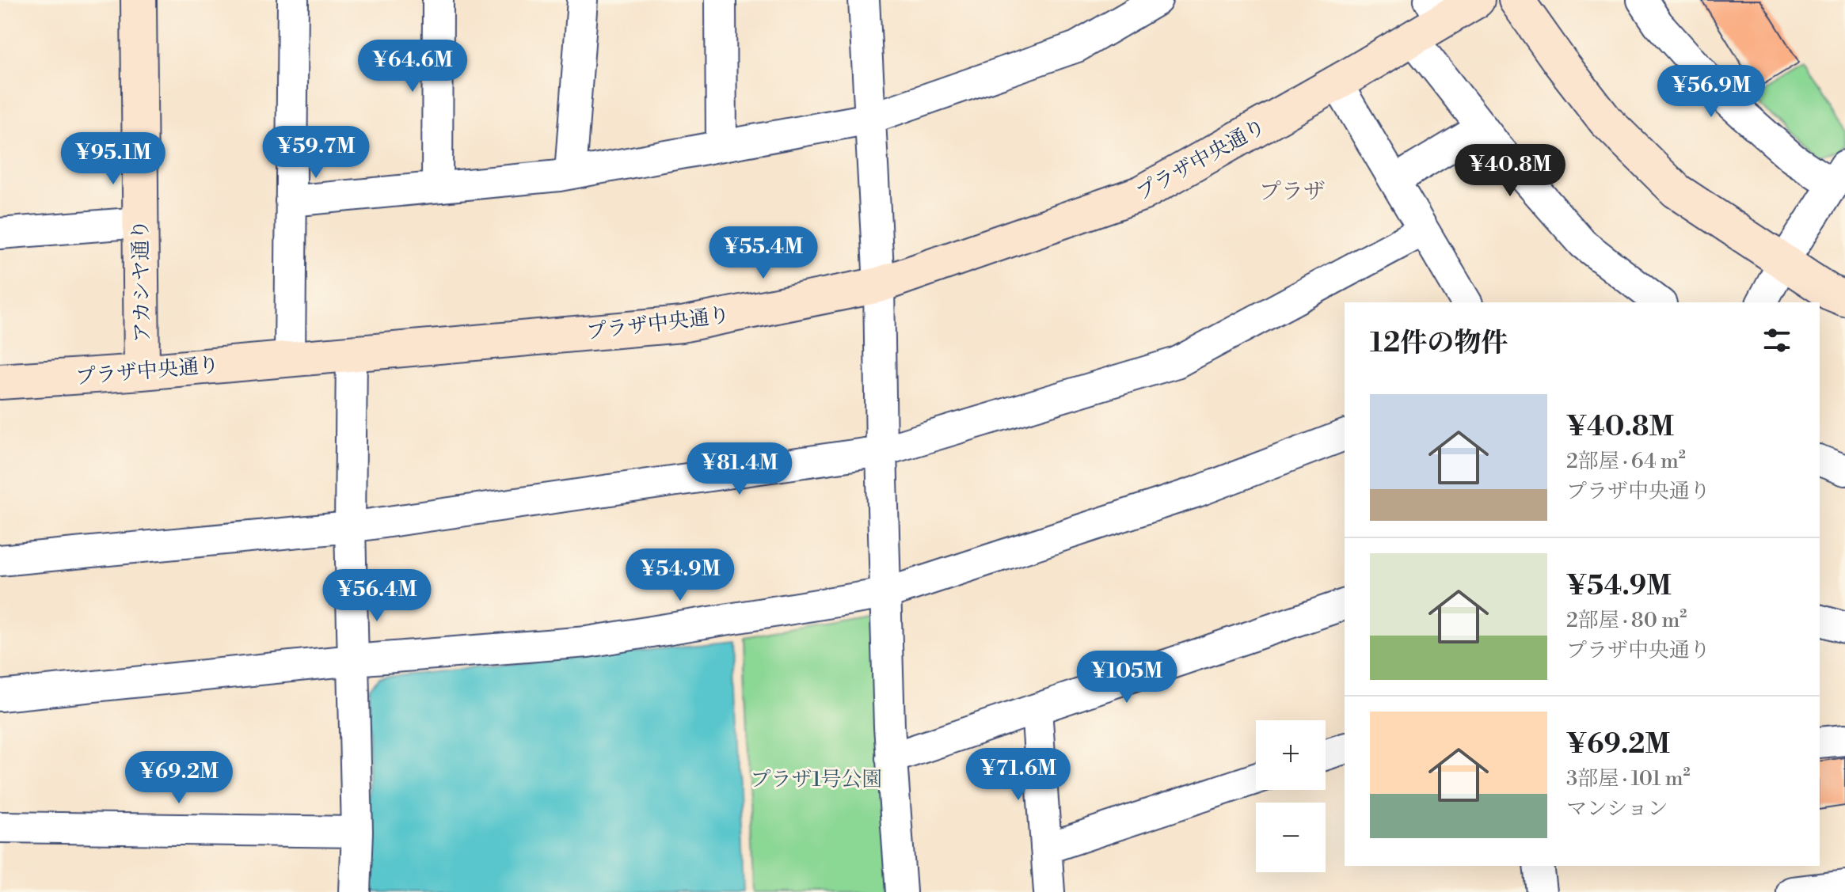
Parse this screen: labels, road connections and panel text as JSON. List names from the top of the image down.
{
  "streets": {
    "street": ["プラザ中央通り", "アカシヤ通り"]
  },
  "crossings": [
    ["プラザ中央通り", "アカシヤ通り"]
  ],
  "districts": ["プラザ"],
  "parks": ["プラザ1号公園"],
  "page": {
    "price": [
      "¥64.6M",
      "¥56.9M",
      "¥59.7M",
      "¥95.1M",
      "¥40.8M",
      "¥55.4M",
      "¥81.4M",
      "¥54.9M",
      "¥56.4M",
      "¥105M",
      "¥71.6M",
      "¥69.2M"
    ],
    "heading": "12件の物件",
    "list": [
      {
        "name": "¥40.8M",
        "note": "2部屋 · 64 m² · プラザ中央通り"
      },
      {
        "name": "¥54.9M",
        "note": "2部屋 · 80 m² · プラザ中央通り"
      },
      {
        "name": "¥69.2M",
        "note": "3部屋 · 101 m² · マンション"
      }
    ],
    "map_buttons": ["+", "−"]
  }
}
